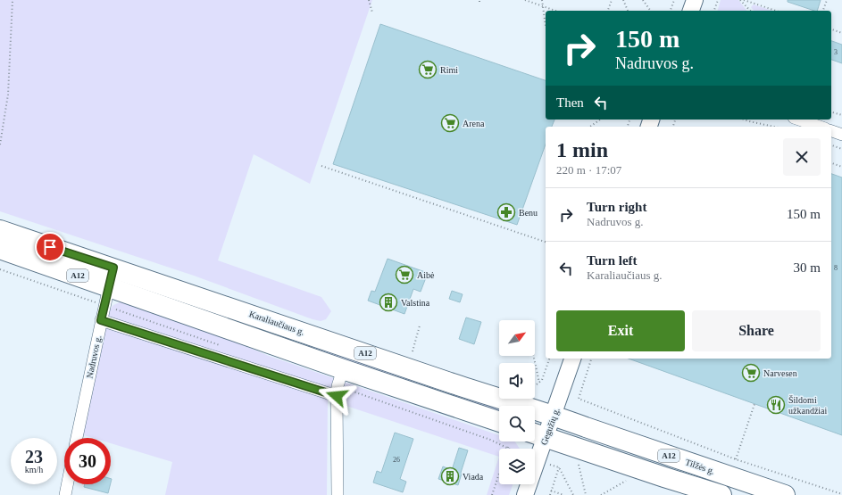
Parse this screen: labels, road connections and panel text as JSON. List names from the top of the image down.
{
  "streets": {
    "highway": ["A12", "Karaliaučiaus g.", "Tilžės g."],
    "main road": ["Gegužių g."],
    "street": ["Nadruvos g."]
  },
  "crossings": [
    ["A12", "Nadruvos g."],
    ["A12", "Gegužių g."],
    ["Karaliaučiaus g.", "Nadruvos g."],
    ["Karaliaučiaus g.", "Gegužių g."],
    ["Karaliaučiaus g.", "Tilžės g."],
    ["Gegužių g.", "Tilžės g."]
  ],
  "places": {
    "supermarket": [
      "Rimi",
      "Arena",
      "Aibė",
      "Narvesen"
    ],
    "pharmacy": ["Benu"],
    "building": ["Valstina", "Viada"],
    "restaurant": ["Šildomi užkandžiai"]
  },
  "house_numbers": ["3", "8", "26"],
  "north": "top right",
  "page": {
    "turn": ["150 m", "Nadruvos g."],
    "then": "Then",
    "heading": ["1 min", "220 m · 17:07"],
    "list": [
      {
        "name": "Turn right",
        "note": "Nadruvos g.",
        "value": "150 m"
      },
      {
        "name": "Turn left",
        "note": "Karaliaučiaus g.",
        "value": "30 m"
      }
    ],
    "buttons": ["Exit", "Share"],
    "speed": "23 km/h",
    "limit": "30"
  }
}
